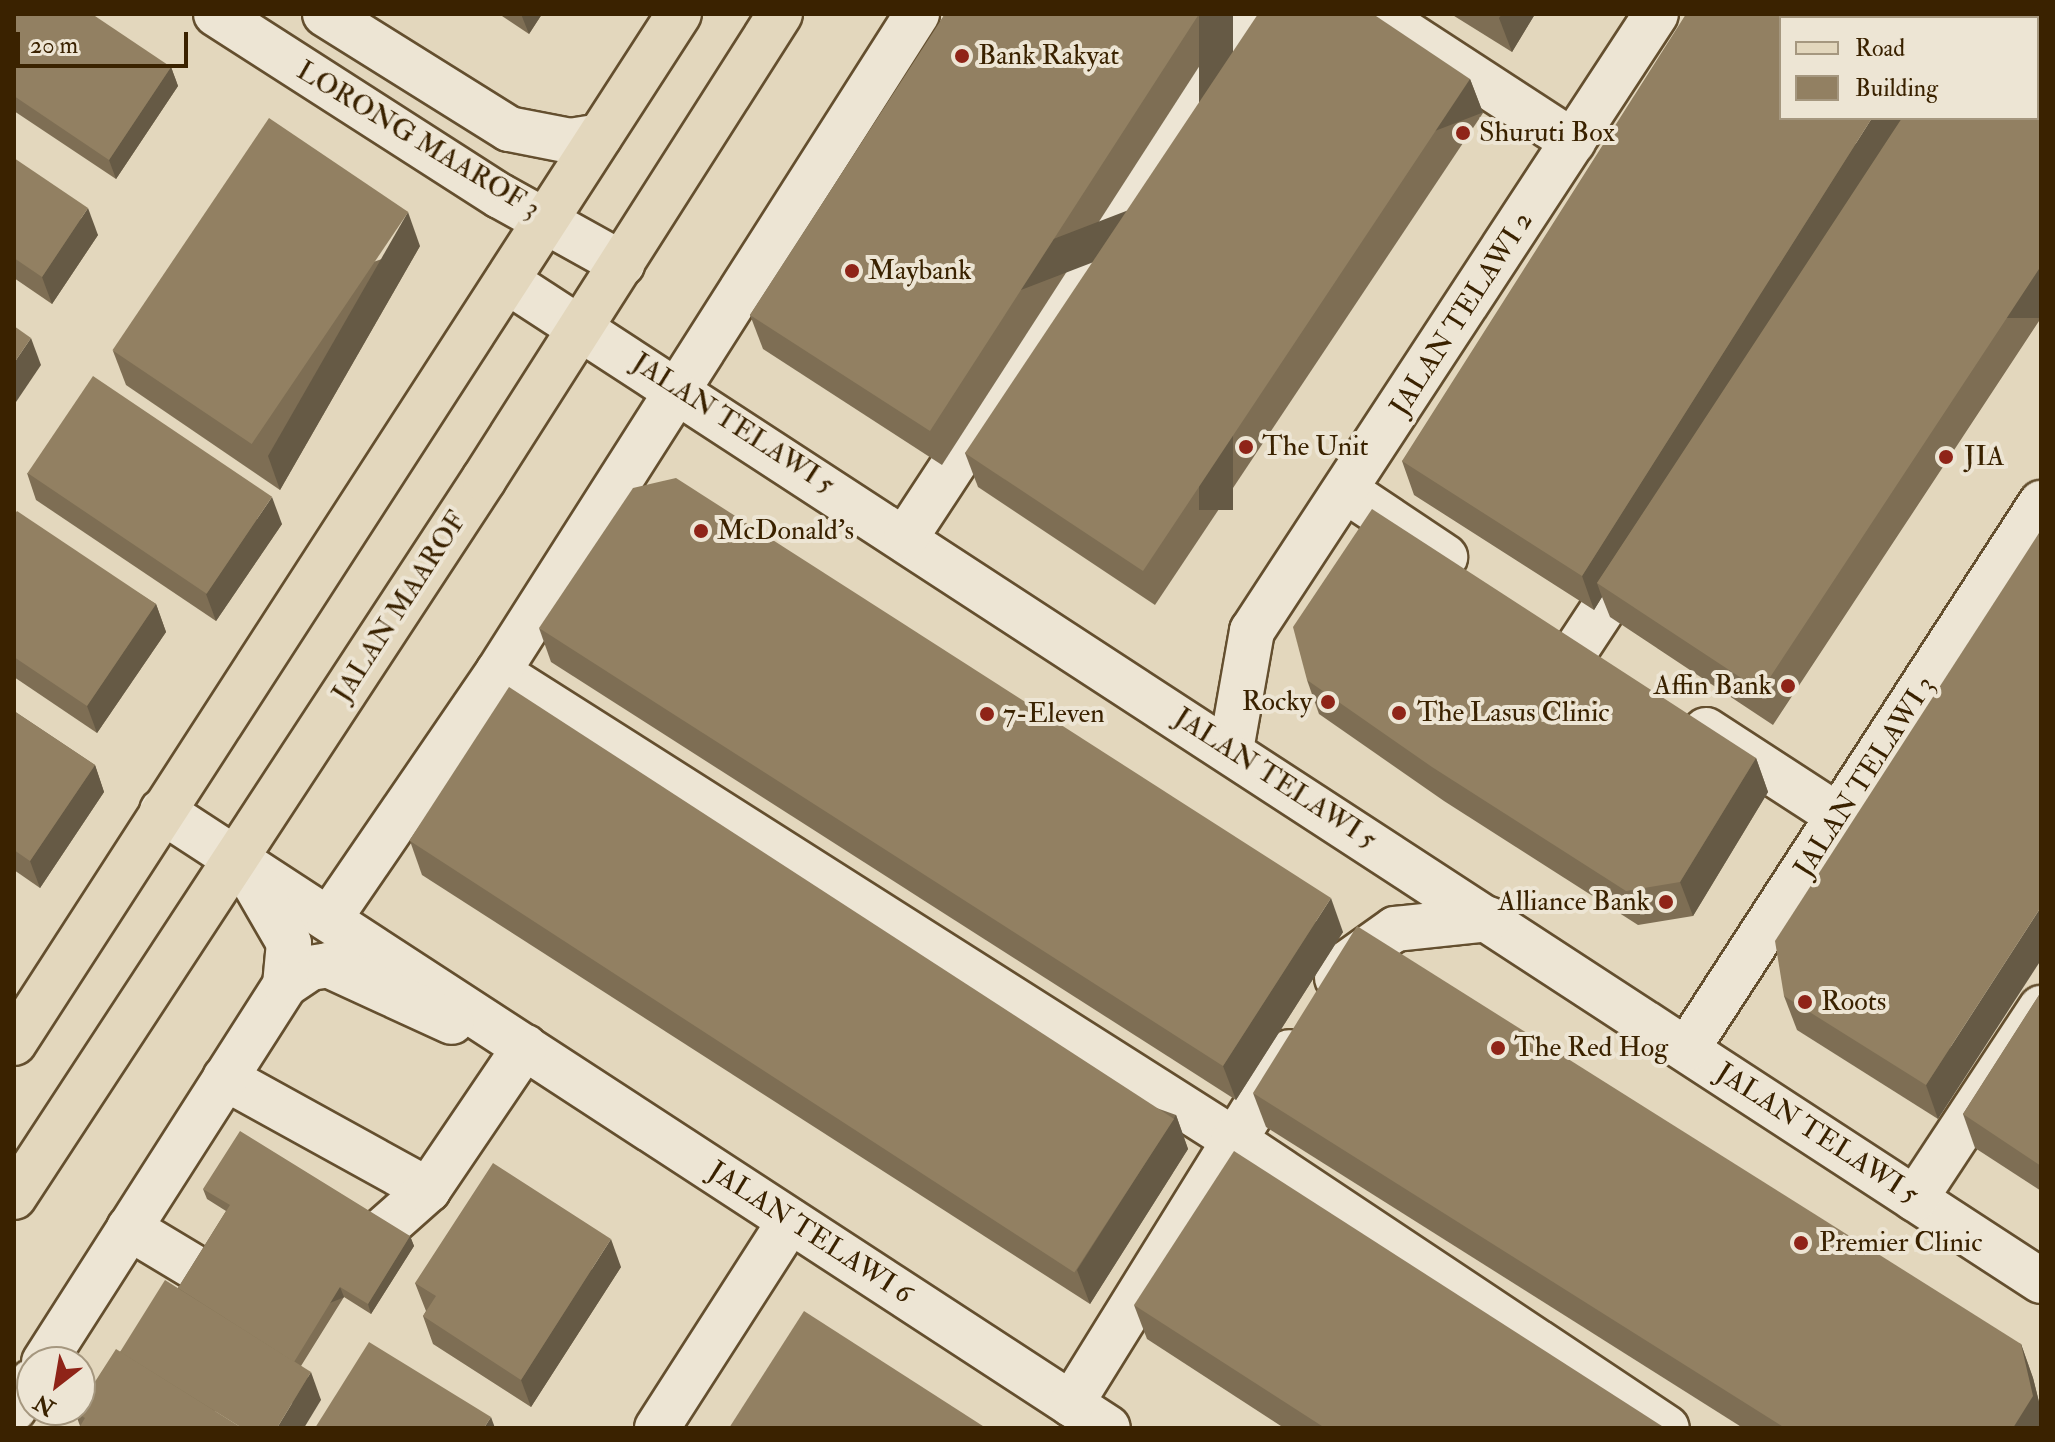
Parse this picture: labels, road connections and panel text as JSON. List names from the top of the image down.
{
  "streets": {
    "main road": ["JALAN MAAROF"],
    "street": [
      "LORONG MAAROF 3",
      "JALAN TELAWI 2",
      "JALAN TELAWI 5",
      "JALAN TELAWI 3",
      "JALAN TELAWI 6"
    ]
  },
  "crossings": [
    ["LORONG MAAROF 3", "JALAN MAAROF"],
    ["JALAN TELAWI 2", "JALAN TELAWI 5"],
    ["JALAN TELAWI 5", "JALAN MAAROF"],
    ["JALAN TELAWI 5", "JALAN TELAWI 3"],
    ["JALAN MAAROF", "JALAN TELAWI 6"]
  ],
  "places": [
    "Bank Rakyat",
    "Shuruti Box",
    "Maybank",
    "The Unit",
    "JIA",
    "McDonald's",
    "Affin Bank",
    "Rocky",
    "The Lasus Clinic",
    "7-Eleven",
    "Alliance Bank",
    "Roots",
    "The Red Hog",
    "Premier Clinic"
  ],
  "legend": ["Road", "Building"],
  "scale_bar": "20 m",
  "north": "bottom left"
}
